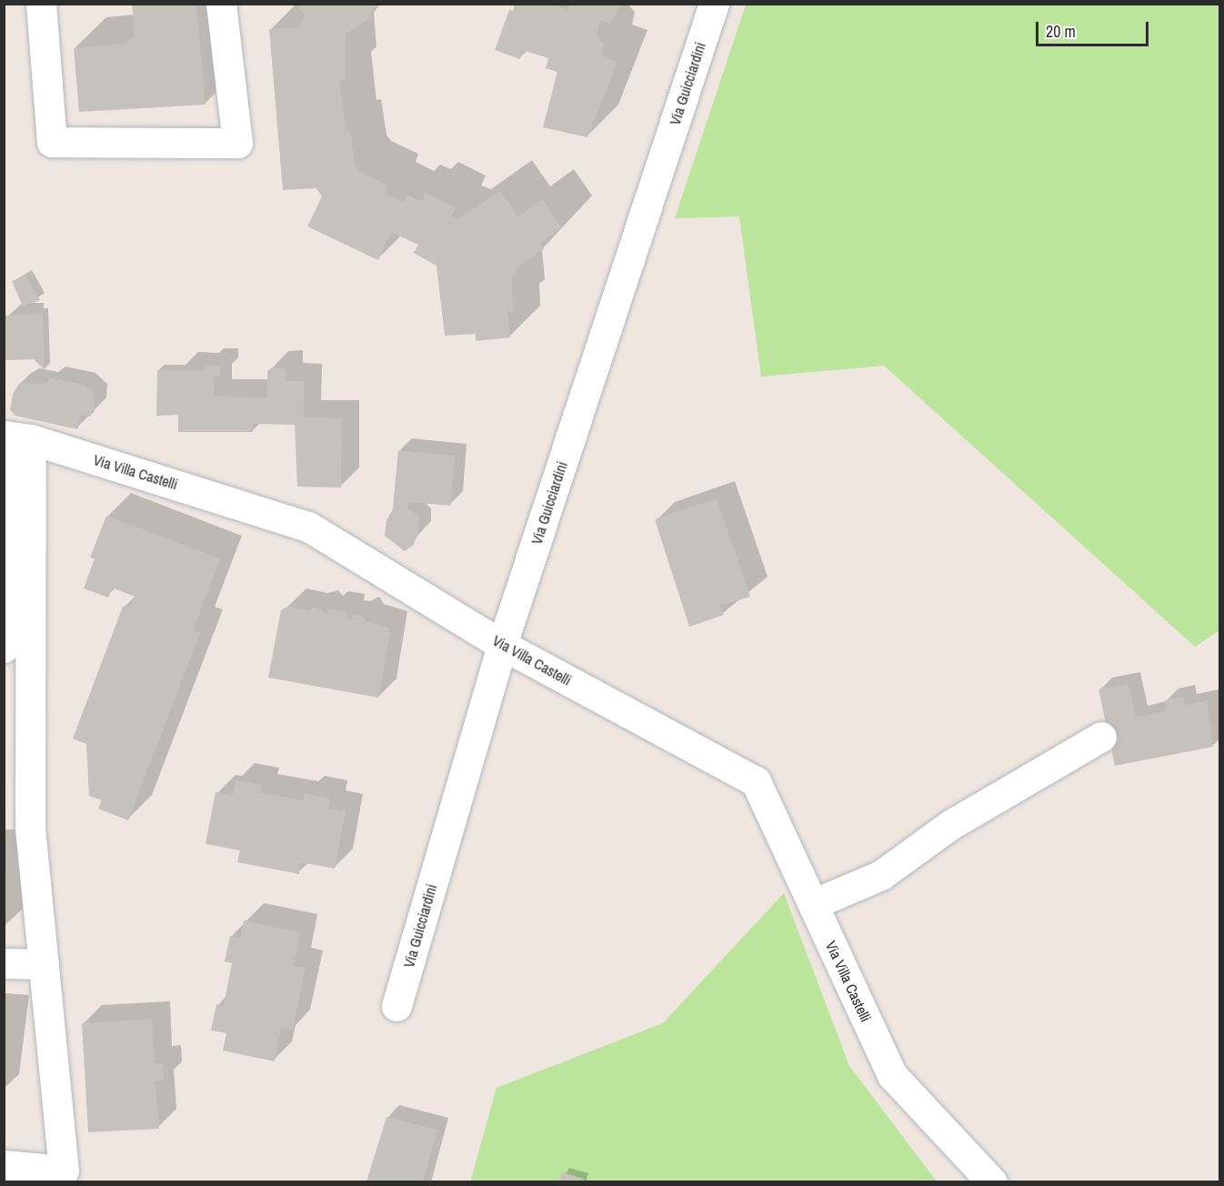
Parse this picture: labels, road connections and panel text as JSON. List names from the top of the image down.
{
  "streets": {
    "street": ["Via Guicciardini", "Via Villa Castelli"]
  },
  "crossings": [
    ["Via Guicciardini", "Via Villa Castelli"]
  ],
  "scale_bar": "20 m"
}
